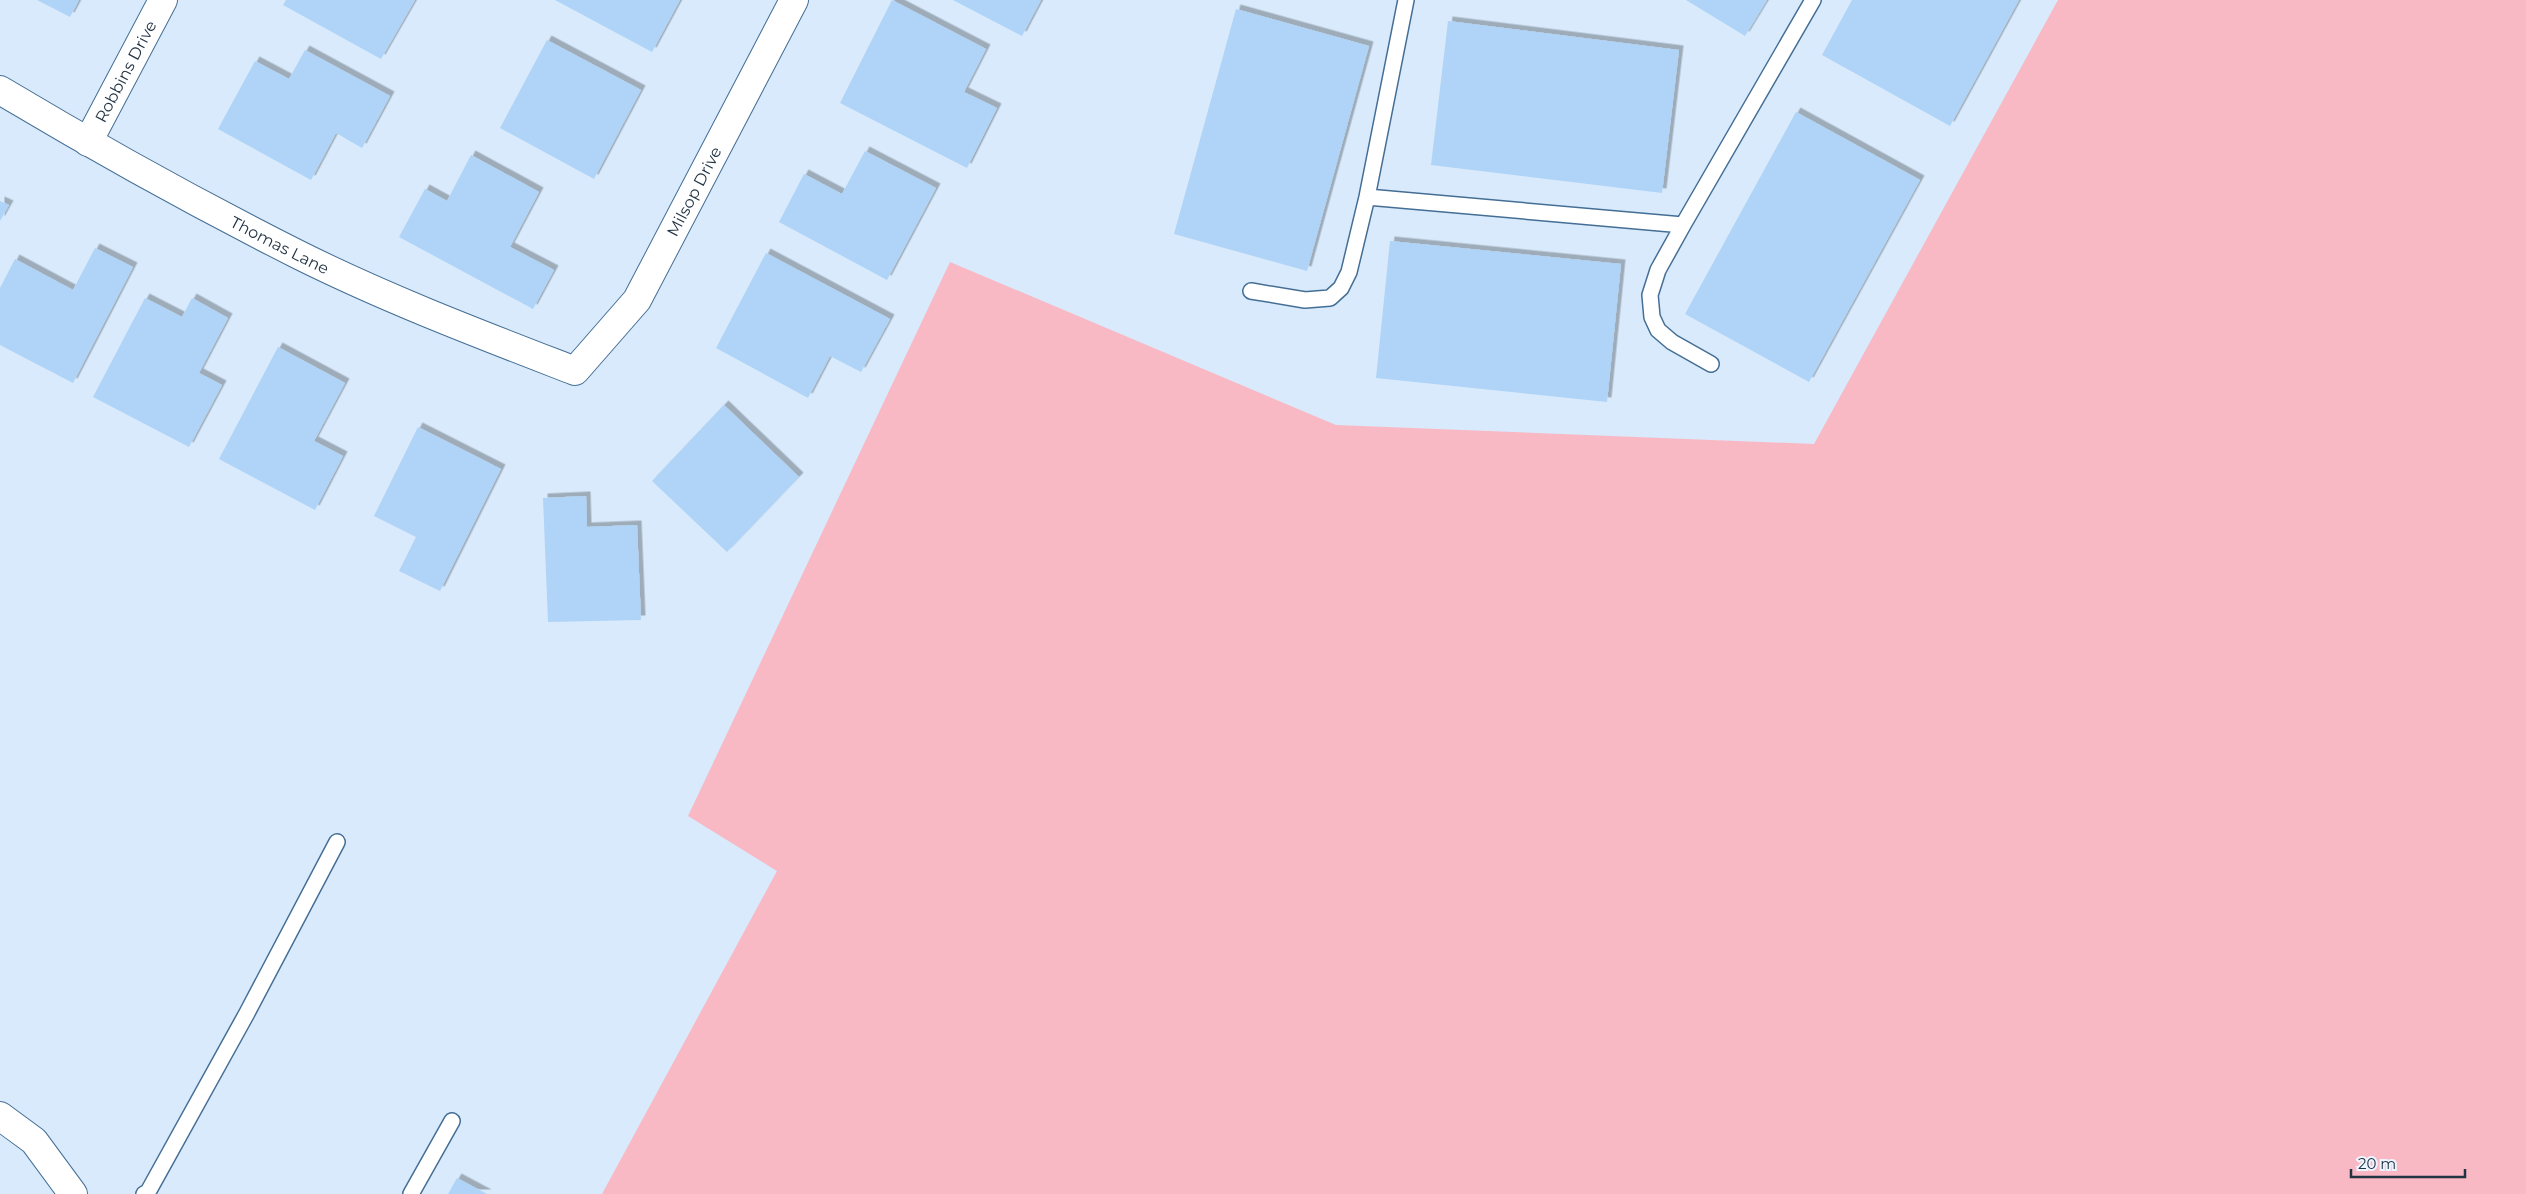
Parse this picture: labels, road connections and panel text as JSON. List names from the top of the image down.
{
  "streets": {
    "street": ["Robbins Drive", "Milsop Drive", "Thomas Lane"]
  },
  "crossings": [
    ["Robbins Drive", "Thomas Lane"],
    ["Milsop Drive", "Thomas Lane"]
  ],
  "scale_bar": "20 m"
}
